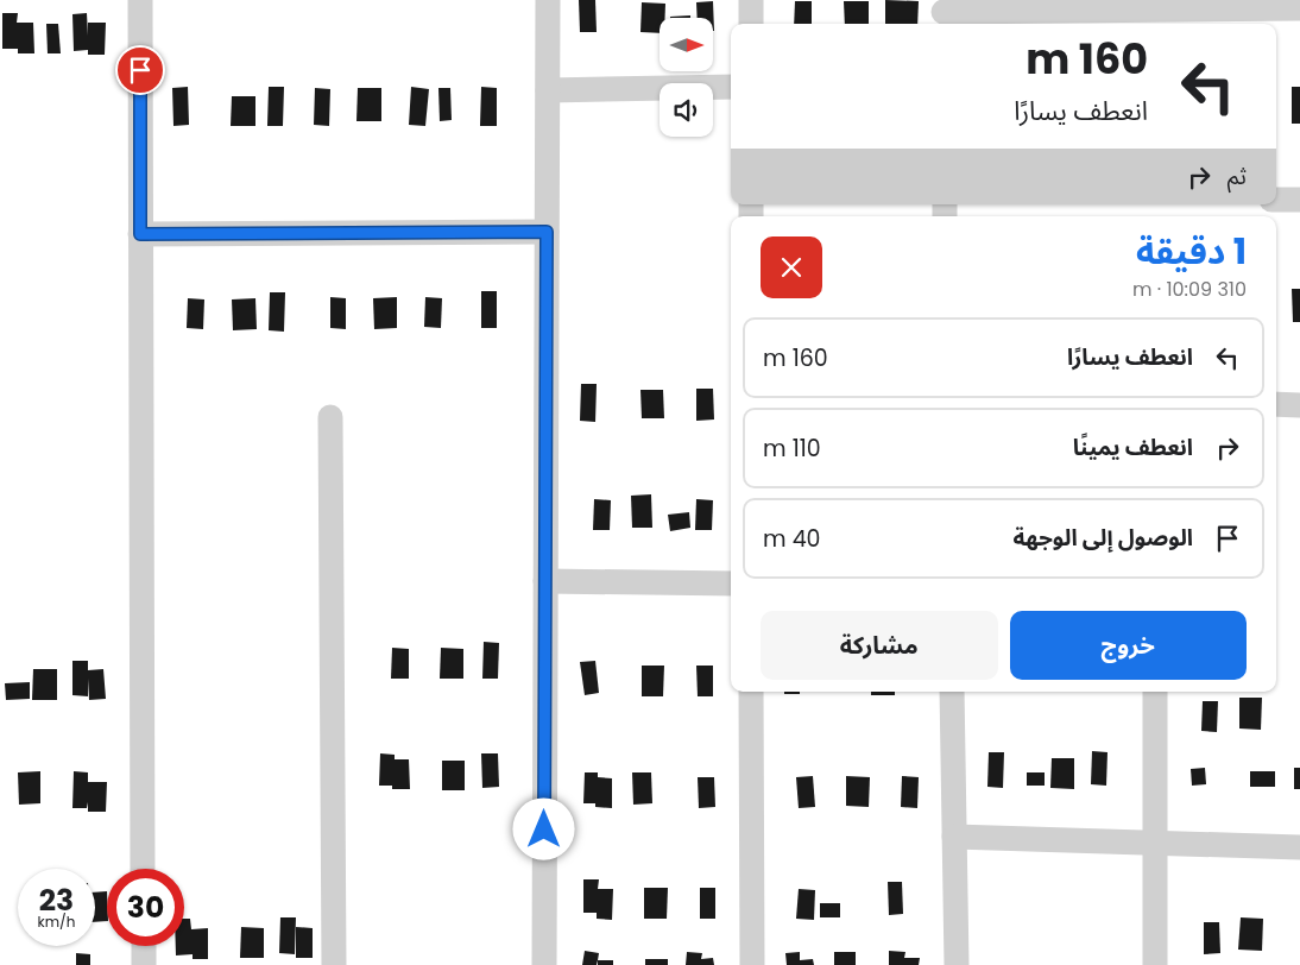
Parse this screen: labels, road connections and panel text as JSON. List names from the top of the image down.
{
  "north": "right",
  "page": {
    "turn": ["160 m", "انعطف يسارًا"],
    "then": "ثم",
    "heading": ["1 دقيقة", "310 m · 10:09"],
    "list": [
      {
        "name": "انعطف يسارًا",
        "value": "160 m"
      },
      {
        "name": "انعطف يمينًا",
        "value": "110 m"
      },
      {
        "name": "الوصول إلى الوجهة",
        "value": "40 m"
      }
    ],
    "buttons": ["خروج", "مشاركة"],
    "speed": "23 km/h",
    "limit": "30"
  }
}
